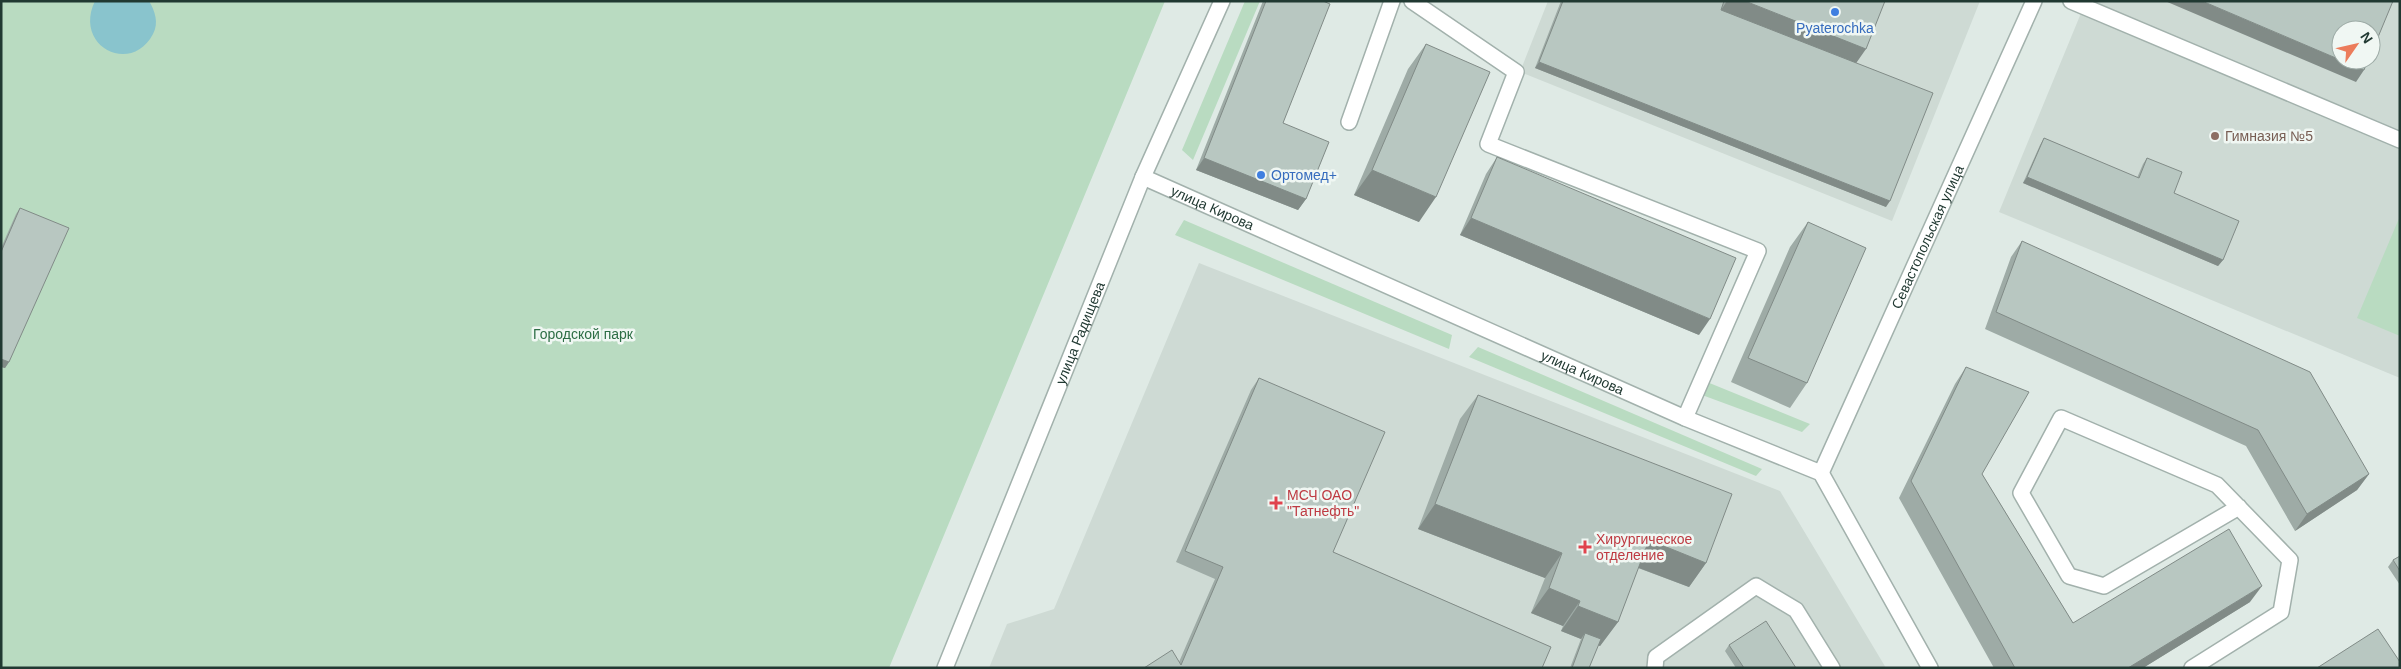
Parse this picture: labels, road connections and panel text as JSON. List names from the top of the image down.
{
  "streets": {
    "street": ["улица Кирова", "Севастопольская улица", "улица Радищева"]
  },
  "crossings": [
    ["улица Кирова", "Севастопольская улица"],
    ["улица Кирова", "улица Радищева"]
  ],
  "parks": ["Городской парк"],
  "places": {
    "other": ["Pyaterochka", "Гимназия №5", "Ортомед+"],
    "health": ["МСЧ ОАО \"Татнефть\"", "Хирургическое отделение"]
  },
  "north": "top right"
}
